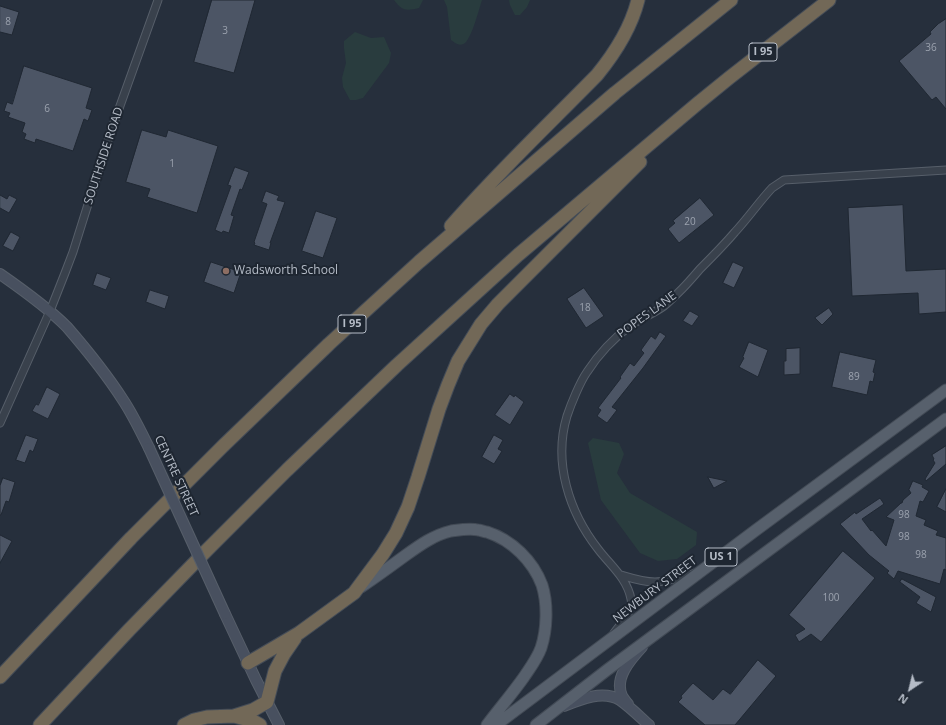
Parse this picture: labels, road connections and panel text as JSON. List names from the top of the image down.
{
  "streets": {
    "highway": ["I 95"],
    "main road": ["CENTRE STREET", "US 1", "NEWBURY STREET"],
    "street": ["SOUTHSIDE ROAD", "POPES LANE"]
  },
  "crossings": [
    ["SOUTHSIDE ROAD", "CENTRE STREET"],
    ["POPES LANE", "NEWBURY STREET"]
  ],
  "places": ["Wadsworth School"],
  "house_numbers": [
    "8",
    "3",
    "36",
    "6",
    "1",
    "20",
    "18",
    "89",
    "98",
    "98",
    "98",
    "100"
  ],
  "north": "bottom left"
}
